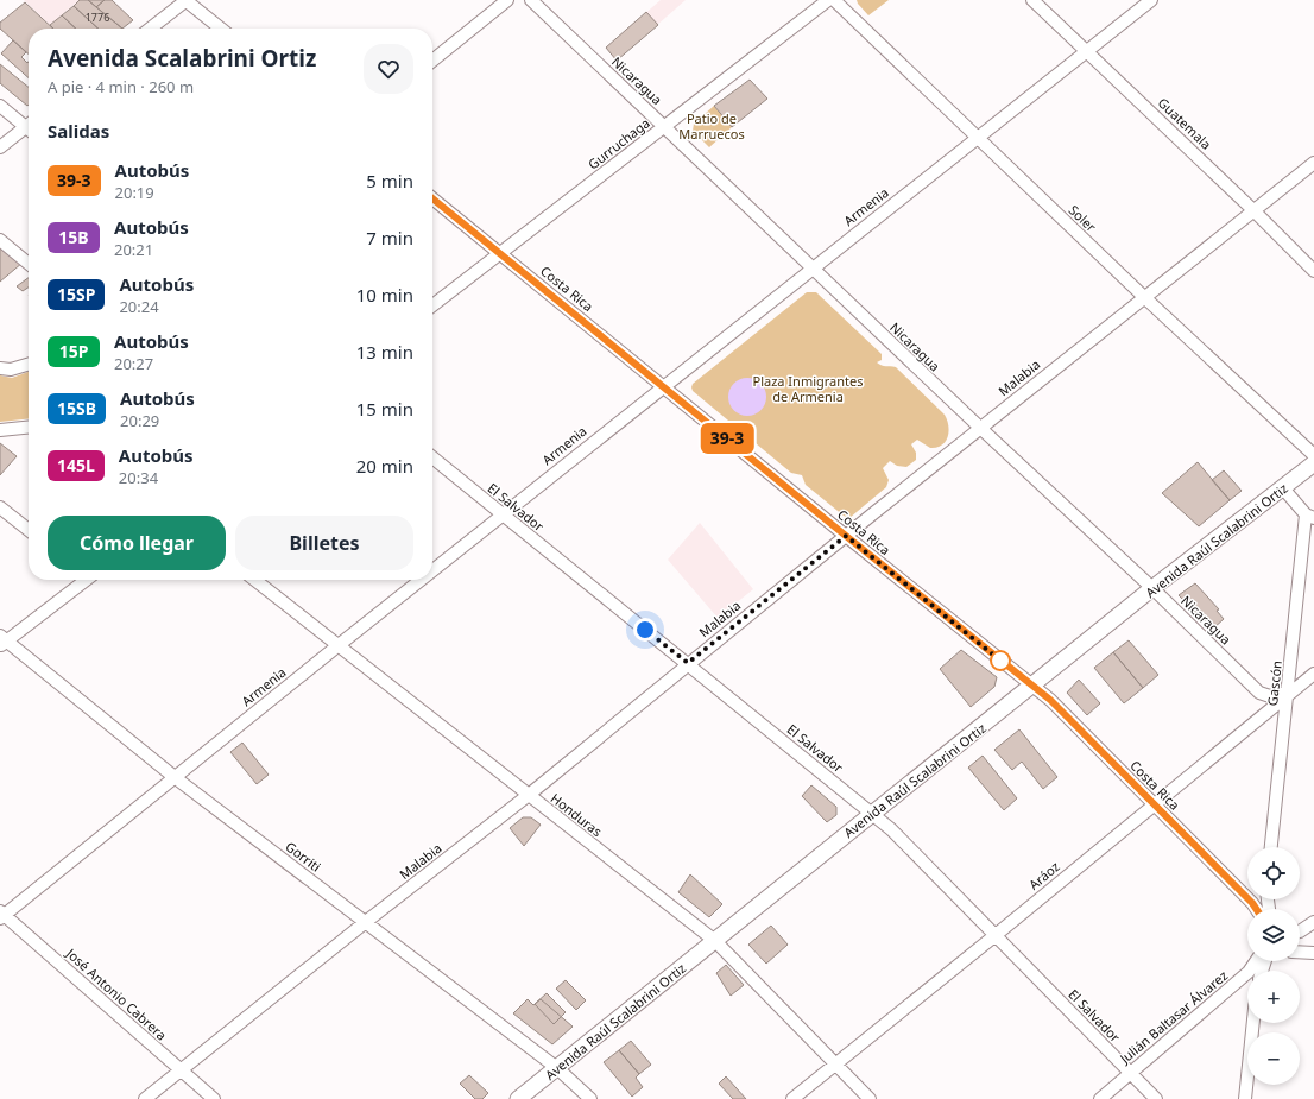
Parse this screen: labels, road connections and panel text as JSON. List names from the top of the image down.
{
  "streets": {
    "main road": ["Avenida Raúl Scalabrini Ortiz"],
    "street": [
      "Nicaragua",
      "Guatemala",
      "Gurruchaga",
      "Armenia",
      "Soler",
      "Costa Rica",
      "Malabia",
      "El Salvador",
      "Gascón",
      "Honduras",
      "Gorriti",
      "Aráoz",
      "José Antonio Cabrera",
      "Julián Baltasar Álvarez"
    ]
  },
  "crossings": [
    ["Nicaragua", "Gurruchaga"],
    ["Nicaragua", "Armenia"],
    ["Nicaragua", "Malabia"],
    ["Nicaragua", "Avenida Raúl Scalabrini Ortiz"],
    ["Nicaragua", "Gascón"],
    ["Nicaragua", "Aráoz"],
    ["Guatemala", "Armenia"],
    ["Guatemala", "Malabia"],
    ["Gurruchaga", "Costa Rica"],
    ["Armenia", "Soler"],
    ["Armenia", "Costa Rica"],
    ["Armenia", "El Salvador"],
    ["Armenia", "Honduras"],
    ["Armenia", "Gorriti"],
    ["Armenia", "José Antonio Cabrera"],
    ["Soler", "Malabia"],
    ["Costa Rica", "Malabia"],
    ["Costa Rica", "Avenida Raúl Scalabrini Ortiz"],
    ["Costa Rica", "Aráoz"],
    ["Malabia", "El Salvador"],
    ["Malabia", "Honduras"],
    ["Malabia", "Gorriti"],
    ["Malabia", "José Antonio Cabrera"],
    ["El Salvador", "Avenida Raúl Scalabrini Ortiz"],
    ["El Salvador", "Aráoz"],
    ["El Salvador", "Julián Baltasar Álvarez"],
    ["Avenida Raúl Scalabrini Ortiz", "Honduras"],
    ["Avenida Raúl Scalabrini Ortiz", "Gorriti"],
    ["Gascón", "Aráoz"],
    ["Honduras", "Aráoz"]
  ],
  "parks": ["Patio de Marruecos", "Plaza Inmigrantes de Armenia"],
  "lines": ["bus line 39-3"],
  "house_numbers": ["1776"],
  "page": {
    "on_map": "39-3",
    "heading": [
      ["Avenida Scalabrini Ortiz", "A pie · 4 min · 260 m"],
      "Salidas"
    ],
    "list": [
      {
        "mark": "39-3",
        "name": "Autobús",
        "note": "20:19",
        "value": "5 min"
      },
      {
        "mark": "15B",
        "name": "Autobús",
        "note": "20:21",
        "value": "7 min"
      },
      {
        "mark": "15SP",
        "name": "Autobús",
        "note": "20:24",
        "value": "10 min"
      },
      {
        "mark": "15P",
        "name": "Autobús",
        "note": "20:27",
        "value": "13 min"
      },
      {
        "mark": "15SB",
        "name": "Autobús",
        "note": "20:29",
        "value": "15 min"
      },
      {
        "mark": "145L",
        "name": "Autobús",
        "note": "20:34",
        "value": "20 min"
      }
    ],
    "buttons": ["Cómo llegar", "Billetes"],
    "map_buttons": ["+", "−"]
  }
}
